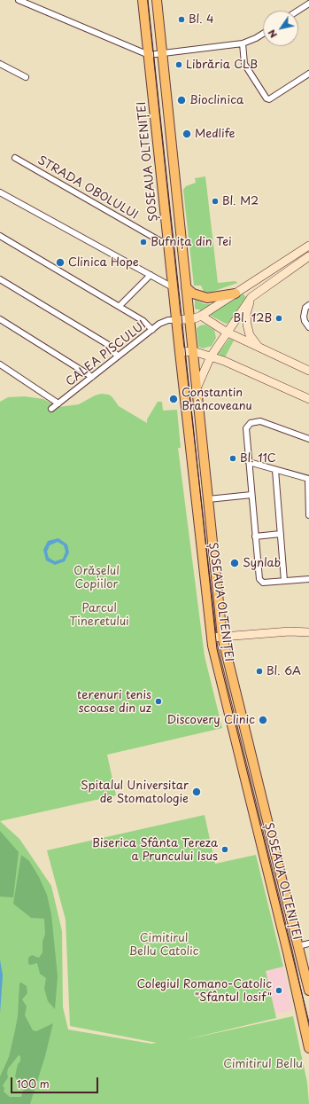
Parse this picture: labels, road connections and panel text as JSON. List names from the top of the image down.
{
  "streets": {
    "main road": ["ȘOSEAUA OLTENIȚEI"],
    "street": ["STRADA OBOLULUI", "CALEA PISCULUI"]
  },
  "crossings": [
    ["ȘOSEAUA OLTENIȚEI", "STRADA OBOLULUI"],
    ["ȘOSEAUA OLTENIȚEI", "CALEA PISCULUI"]
  ],
  "parks": [
    "Orășelul Copiilor",
    "Parcul Tineretului",
    "Cimitirul Bellu Catolic",
    "Cimitirul Bellu"
  ],
  "places": [
    "Bl. 4",
    "Librăria CLB",
    "Bioclinica",
    "Medlife",
    "Bl. M2",
    "Bufnița din Tei",
    "Clinica Hope",
    "Bl. 12B",
    "Constantin Brâncoveanu",
    "Bl. 11C",
    "Synlab",
    "Bl. 6A",
    "terenuri tenis scoase din uz",
    "Discovery Clinic",
    "Spitalul Universitar de Stomatologie",
    "Biserica Sfânta Tereza a Pruncului Isus",
    "Colegiul Romano-Catolic \"Sfântul Iosif\""
  ],
  "scale_bar": "100 m",
  "north": "bottom left"
}
